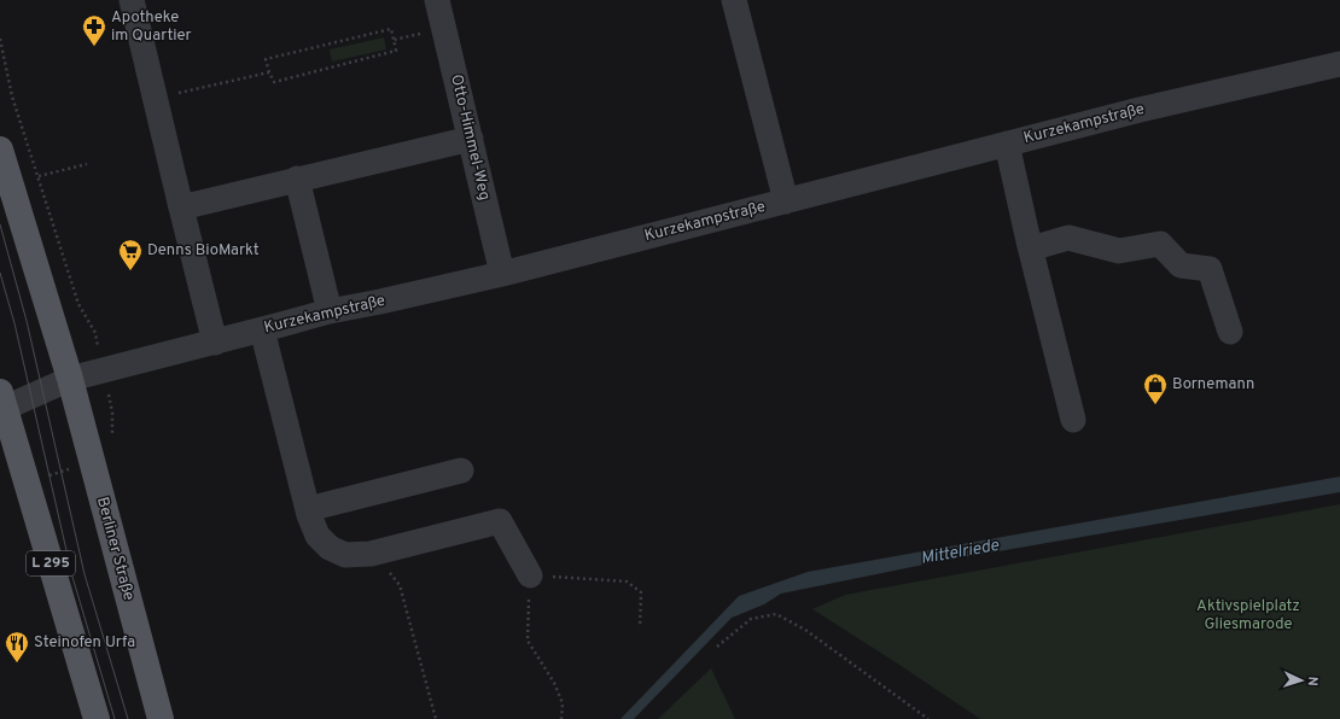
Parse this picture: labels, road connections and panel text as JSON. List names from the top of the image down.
{
  "streets": {
    "main road": ["Berliner Straße", "L 295"],
    "street": ["Kurzekampstraße", "Otto-Himmel-Weg"]
  },
  "crossings": [
    ["Kurzekampstraße", "Otto-Himmel-Weg"],
    ["Kurzekampstraße", "Berliner Straße"]
  ],
  "water": ["Mittelriede"],
  "parks": ["Aktivspielplatz Gliesmarode"],
  "places": {
    "pharmacy": ["Apotheke im Quartier"],
    "supermarket": ["Denns BioMarkt"],
    "shop": ["Bornemann"],
    "restaurant": ["Steinofen Urfa"]
  },
  "north": "right"
}
